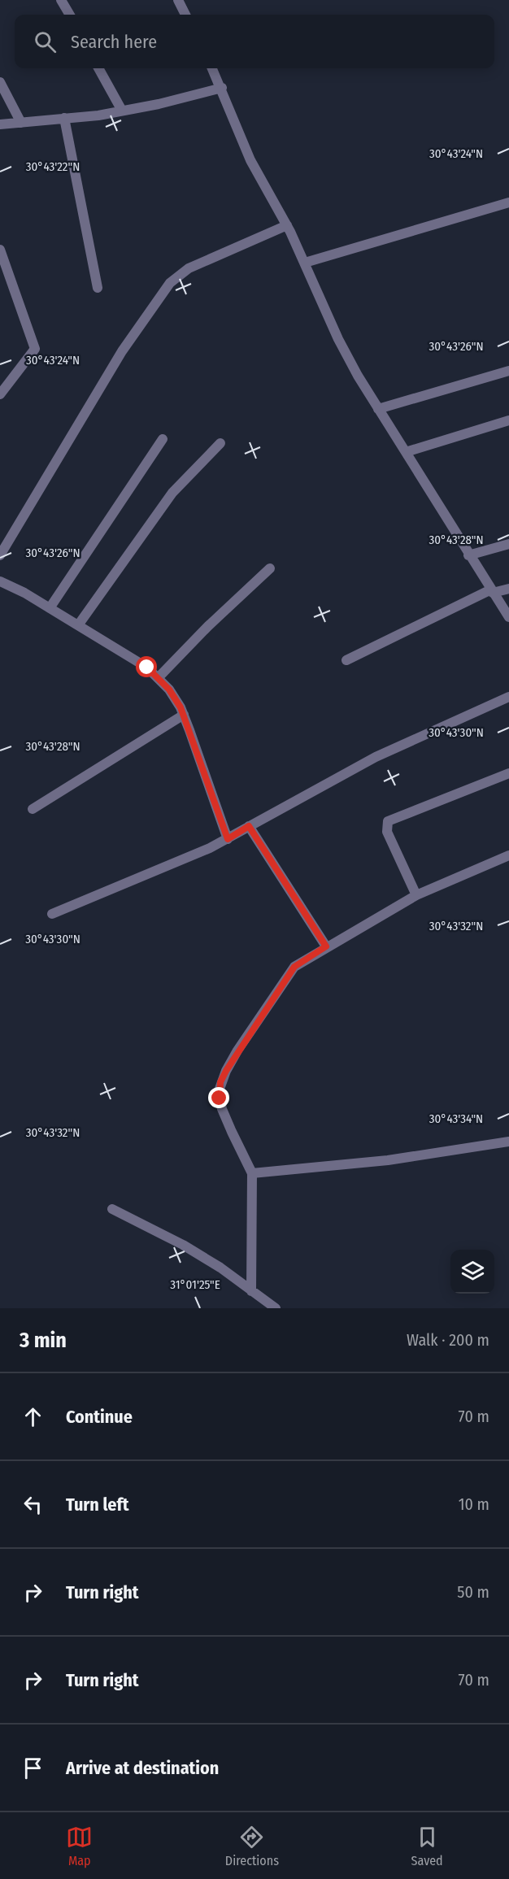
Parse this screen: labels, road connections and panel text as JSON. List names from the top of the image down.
{
  "page": {
    "search": "Search here",
    "heading": ["3 min", "Walk · 200 m"],
    "list": [
      ["Continue", "70 m"],
      ["Turn left", "10 m"],
      ["Turn right", "50 m"],
      ["Turn right", "70 m"],
      "Arrive at destination"
    ],
    "nav": ["Map", "Directions", "Saved"]
  },
  "coordinates": [
    "30°43'24\"N",
    "30°43'22\"N",
    "30°43'26\"N",
    "30°43'28\"N",
    "30°43'30\"N",
    "30°43'32\"N",
    "30°43'34\"N",
    "31°01'25\"E"
  ]
}
